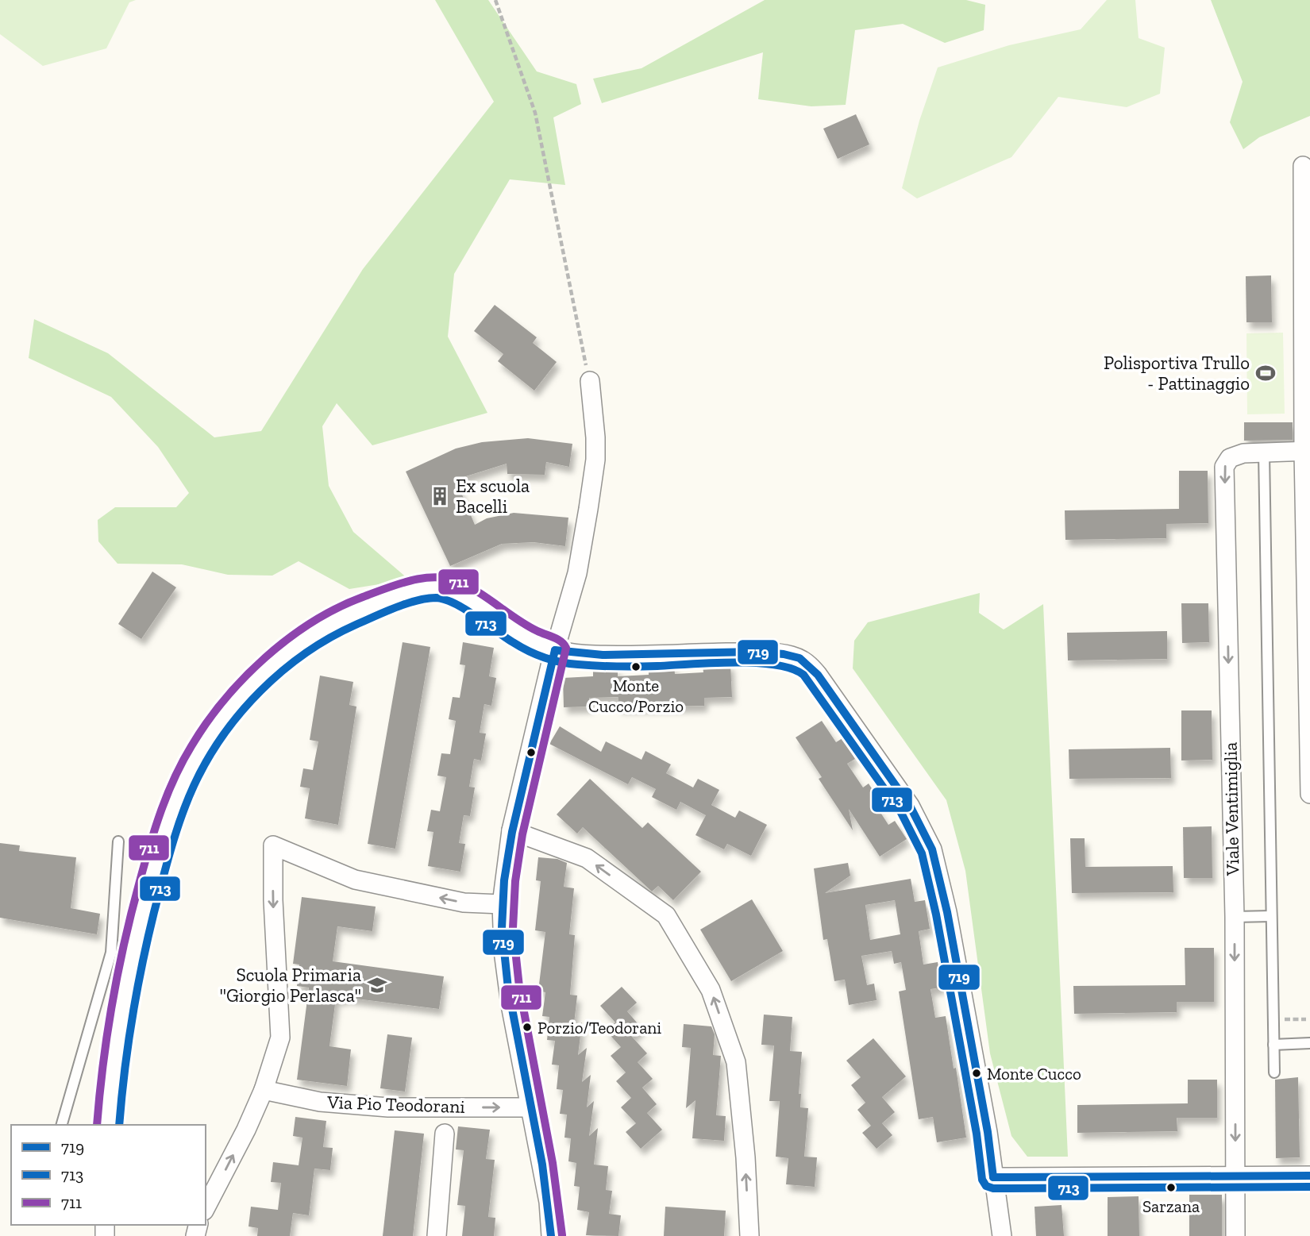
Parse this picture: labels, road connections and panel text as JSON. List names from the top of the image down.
{
  "streets": {
    "street": ["Viale Ventimiglia", "Via Pio Teodorani"]
  },
  "one_way": ["Viale Ventimiglia", "Via Pio Teodorani"],
  "places": {
    "sports": ["Polisportiva Trullo - Pattinaggio"],
    "building": ["Ex scuola Bacelli"],
    "other": [
      "Monte Cucco/Porzio",
      "Porzio/Teodorani",
      "Monte Cucco",
      "Sarzana"
    ],
    "school or university": ["Scuola Primaria \"Giorgio Perlasca\""]
  },
  "lines": ["transit line 711", "transit line 713", "transit line 719"],
  "legend": ["719", "713", "711"]
}
